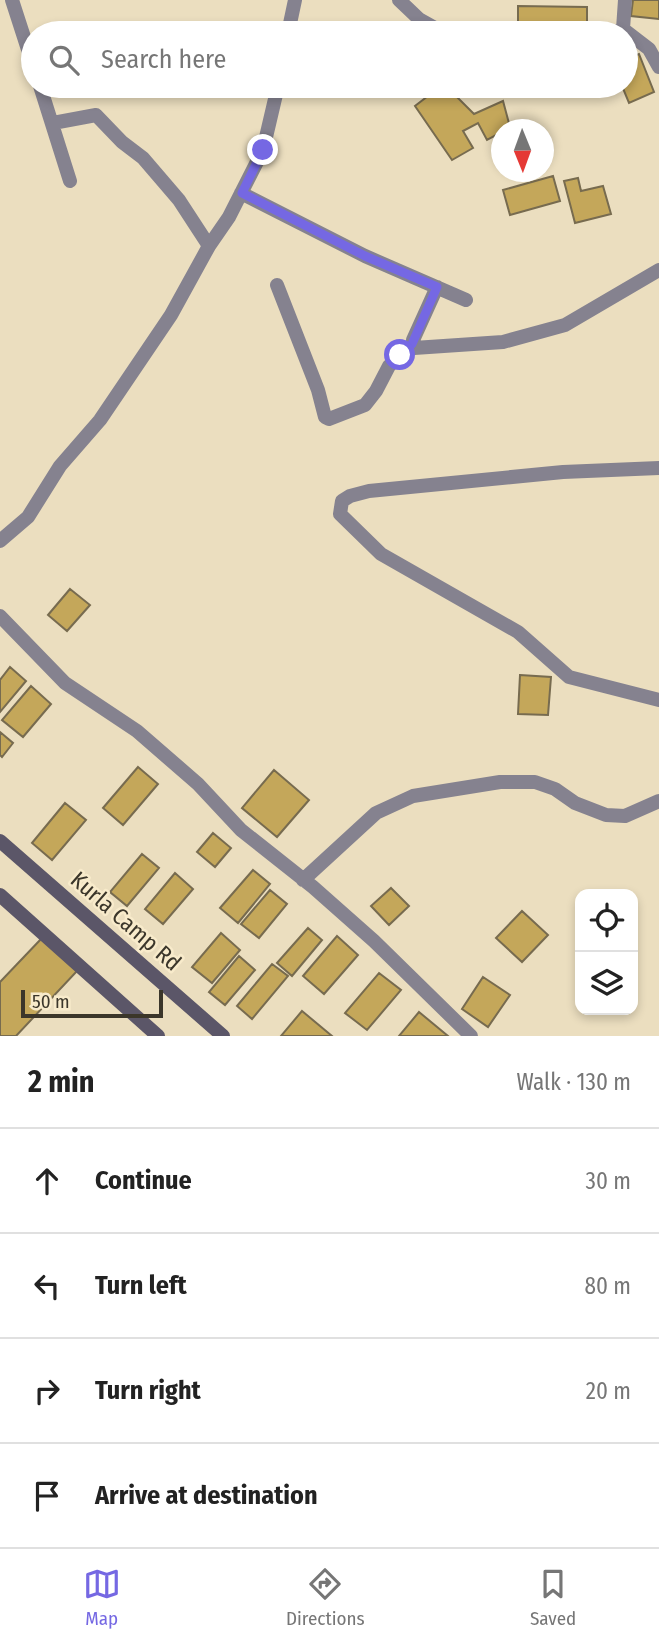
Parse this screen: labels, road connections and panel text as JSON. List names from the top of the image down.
{
  "streets": {
    "main road": ["Kurla Camp Rd"]
  },
  "scale_bar": "50 m",
  "north": "bottom",
  "page": {
    "search": "Search here",
    "scale": "50 m",
    "heading": ["2 min", "Walk · 130 m"],
    "list": [
      ["Continue", "30 m"],
      ["Turn left", "80 m"],
      ["Turn right", "20 m"],
      "Arrive at destination"
    ],
    "nav": ["Map", "Directions", "Saved"]
  }
}
